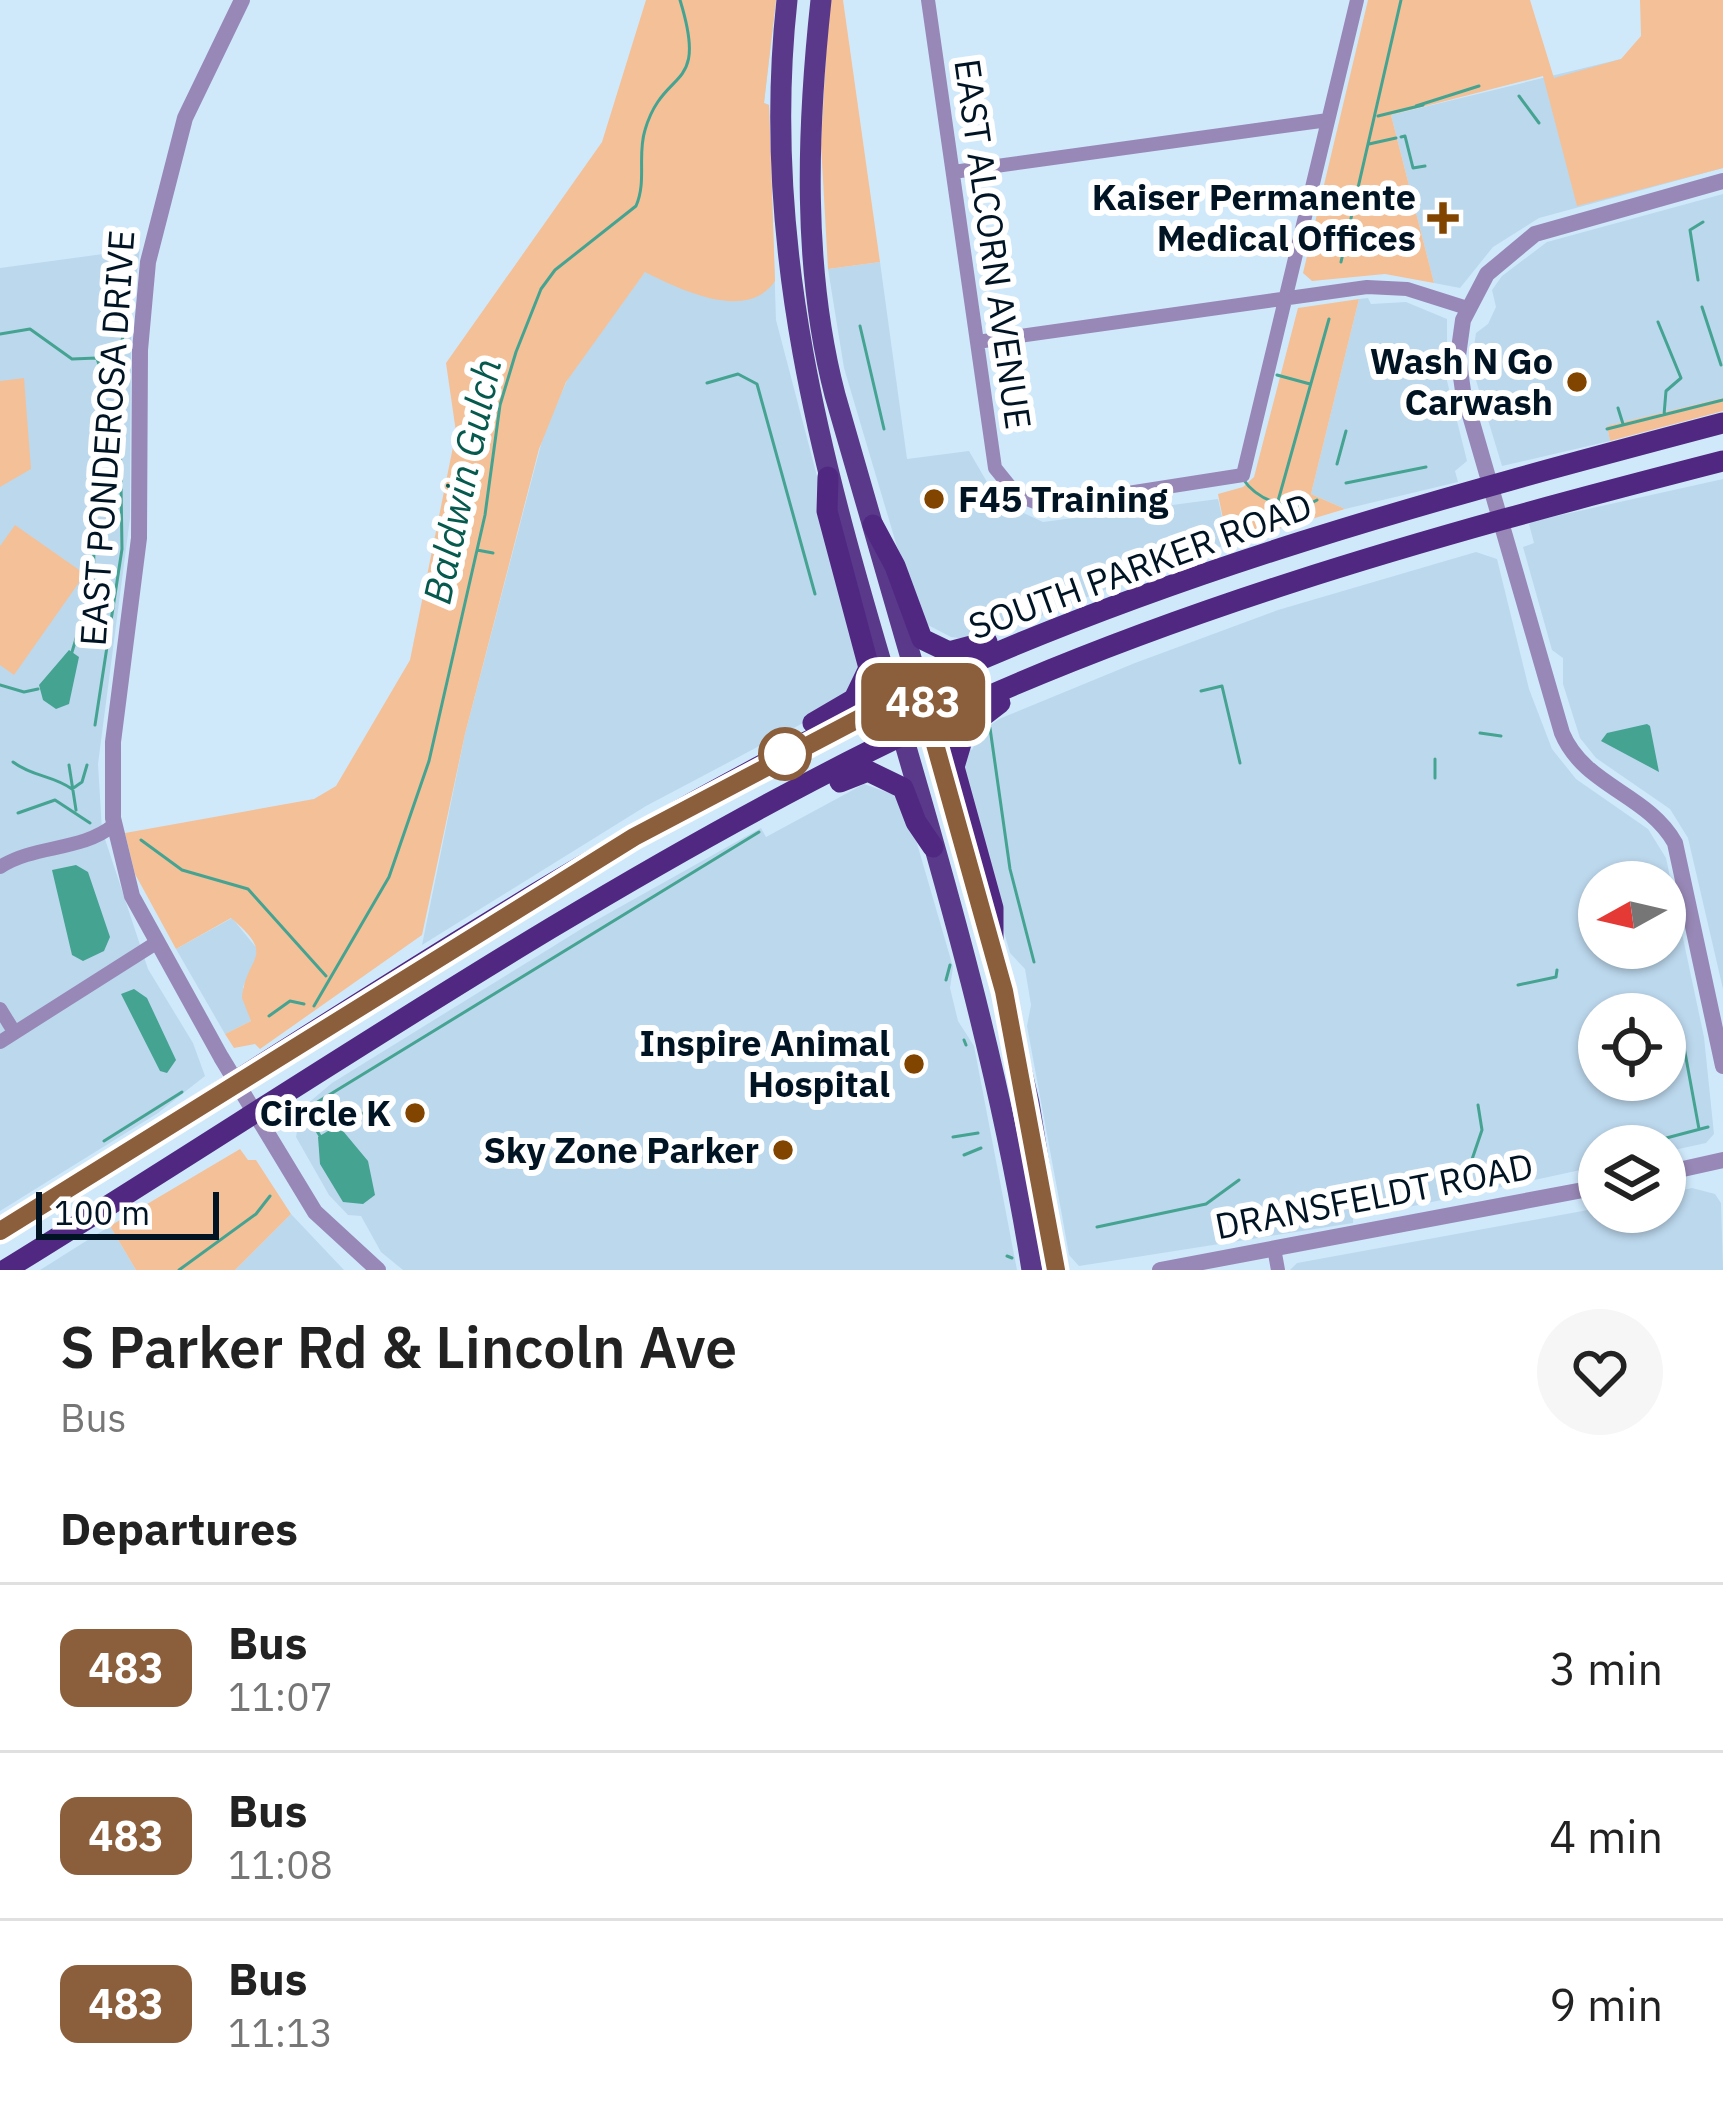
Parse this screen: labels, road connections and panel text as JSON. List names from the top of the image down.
{
  "streets": {
    "highway": ["SOUTH PARKER ROAD"],
    "street": ["EAST ALCORN AVENUE", "EAST PONDEROSA DRIVE", "DRANSFELDT ROAD"]
  },
  "crossings": [
    ["EAST PONDEROSA DRIVE", "SOUTH PARKER ROAD"]
  ],
  "water": ["Baldwin Gulch"],
  "places": {
    "health": ["Kaiser Permanente Medical Offices"],
    "other": [
      "Wash N Go Carwash",
      "F45 Training",
      "Inspire Animal Hospital",
      "Circle K",
      "Sky Zone Parker"
    ]
  },
  "lines": ["bus line 483"],
  "scale_bar": "100 m",
  "north": "left",
  "page": {
    "on_map": "483",
    "scale": "100 m",
    "heading": [
      ["S Parker Rd & Lincoln Ave", "Bus"],
      "Departures"
    ],
    "list": [
      {
        "mark": "483",
        "name": "Bus",
        "note": "11:07",
        "value": "3 min"
      },
      {
        "mark": "483",
        "name": "Bus",
        "note": "11:08",
        "value": "4 min"
      },
      {
        "mark": "483",
        "name": "Bus",
        "note": "11:13",
        "value": "9 min"
      }
    ]
  }
}
